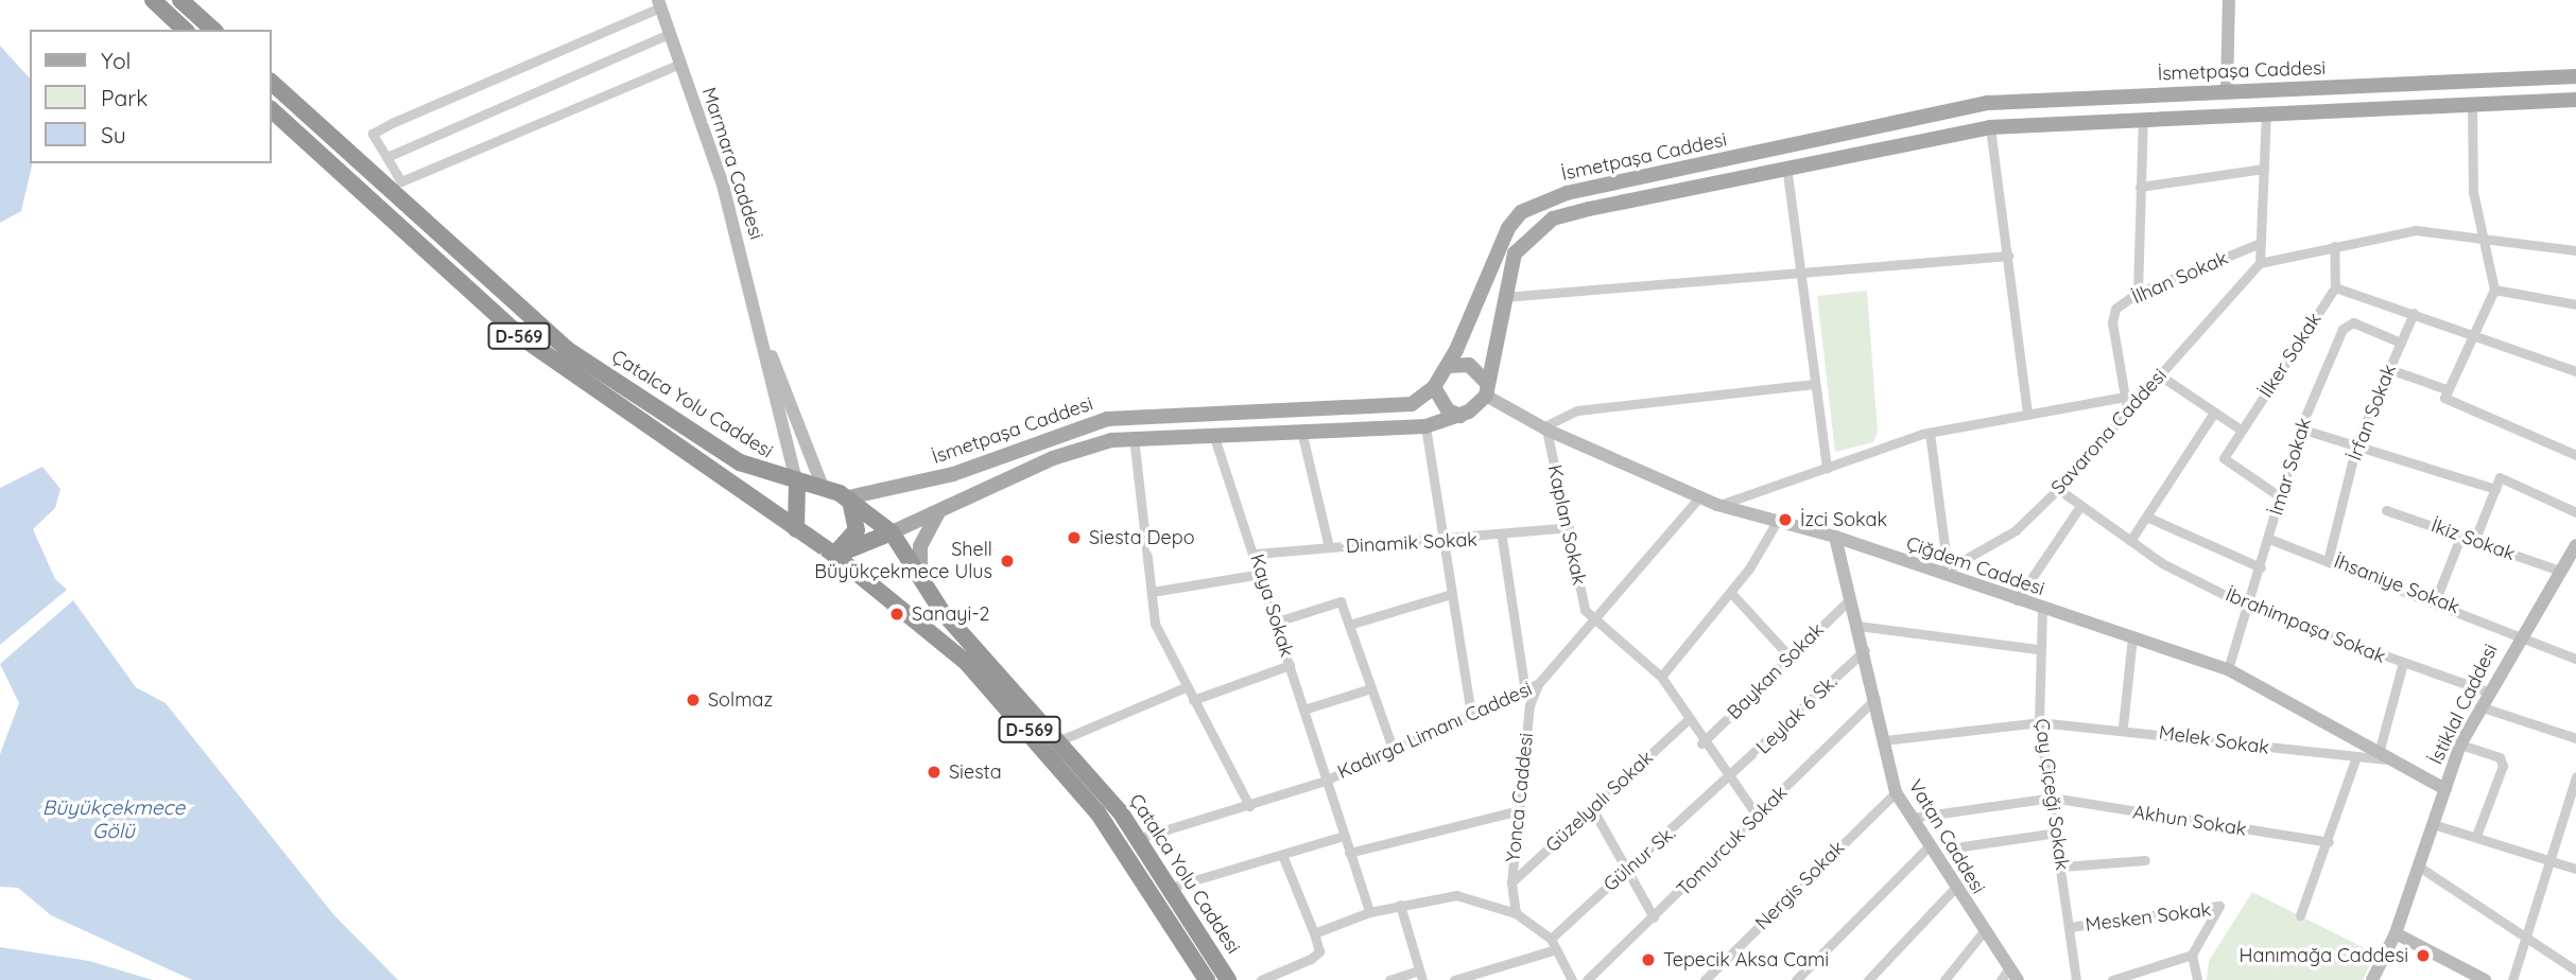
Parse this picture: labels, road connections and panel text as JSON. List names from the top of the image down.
{
  "streets": {
    "highway": ["D-569", "Çatalca Yolu Caddesi"],
    "main road": ["İsmetpaşa Caddesi"],
    "street": [
      "Marmara Caddesi",
      "İlhan Sokak",
      "İlker Sokak",
      "İrfan Sokak",
      "Savarona Caddesi",
      "İmar Sokak",
      "Kaplan Sokak",
      "İkiz Sokak",
      "Dinamik Sokak",
      "Çiğdem Caddesi",
      "İhsaniye Sokak",
      "Kaya Sokak",
      "İbrahimpaşa Sokak",
      "Baykan Sokak",
      "İstiklal Caddesi",
      "Leylak 6 Sk.",
      "Kadırga Limanı Caddesi",
      "Melek Sokak",
      "Çay Çiçeği Sokak",
      "Yonca Caddesi",
      "Güzelyalı Sokak",
      "Akhun Sokak",
      "Vatan Caddesi",
      "Tomurcuk Sokak",
      "Gülnur Sk.",
      "Nergis Sokak",
      "Mesken Sokak"
    ]
  },
  "crossings": [
    ["İsmetpaşa Caddesi", "Çatalca Yolu Caddesi"],
    ["İsmetpaşa Caddesi", "Çiğdem Caddesi"],
    ["İlhan Sokak", "Savarona Caddesi"],
    ["İlker Sokak", "İmar Sokak"],
    ["Çatalca Yolu Caddesi", "Kadırga Limanı Caddesi"],
    ["İrfan Sokak", "İmar Sokak"],
    ["İrfan Sokak", "İhsaniye Sokak"],
    ["Savarona Caddesi", "Çiğdem Caddesi"],
    ["Savarona Caddesi", "İbrahimpaşa Sokak"],
    ["İmar Sokak", "Çiğdem Caddesi"],
    ["İmar Sokak", "İhsaniye Sokak"],
    ["İmar Sokak", "İbrahimpaşa Sokak"],
    ["Kaplan Sokak", "Dinamik Sokak"],
    ["Kaplan Sokak", "Çiğdem Caddesi"],
    ["Kaplan Sokak", "Kadırga Limanı Caddesi"],
    ["İkiz Sokak", "İstiklal Caddesi"],
    ["Dinamik Sokak", "Kaya Sokak"],
    ["Çiğdem Caddesi", "İstiklal Caddesi"],
    ["Çiğdem Caddesi", "Kadırga Limanı Caddesi"],
    ["Çiğdem Caddesi", "Melek Sokak"],
    ["Çiğdem Caddesi", "Çay Çiçeği Sokak"],
    ["Çiğdem Caddesi", "Vatan Caddesi"],
    ["İhsaniye Sokak", "İstiklal Caddesi"],
    ["Kaya Sokak", "Kadırga Limanı Caddesi"],
    ["İbrahimpaşa Sokak", "İstiklal Caddesi"],
    ["Baykan Sokak", "Vatan Caddesi"],
    ["Leylak 6 Sk.", "Vatan Caddesi"],
    ["Leylak 6 Sk.", "Gülnur Sk."],
    ["Kadırga Limanı Caddesi", "Yonca Caddesi"],
    ["Melek Sokak", "Çay Çiçeği Sokak"],
    ["Melek Sokak", "Vatan Caddesi"],
    ["Çay Çiçeği Sokak", "Akhun Sokak"],
    ["Çay Çiçeği Sokak", "Mesken Sokak"],
    ["Yonca Caddesi", "Güzelyalı Sokak"],
    ["Akhun Sokak", "Vatan Caddesi"],
    ["Vatan Caddesi", "Tomurcuk Sokak"],
    ["Vatan Caddesi", "Nergis Sokak"]
  ],
  "water": ["Büyükçekmece Gölü"],
  "places": [
    "İzci Sokak",
    "Siesta Depo",
    "Shell Büyükçekmece Ulus",
    "Sanayi-2",
    "Solmaz",
    "Siesta",
    "Hanımağa Caddesi",
    "Tepecik Aksa Cami"
  ],
  "legend": ["Yol", "Park", "Su"]
}
